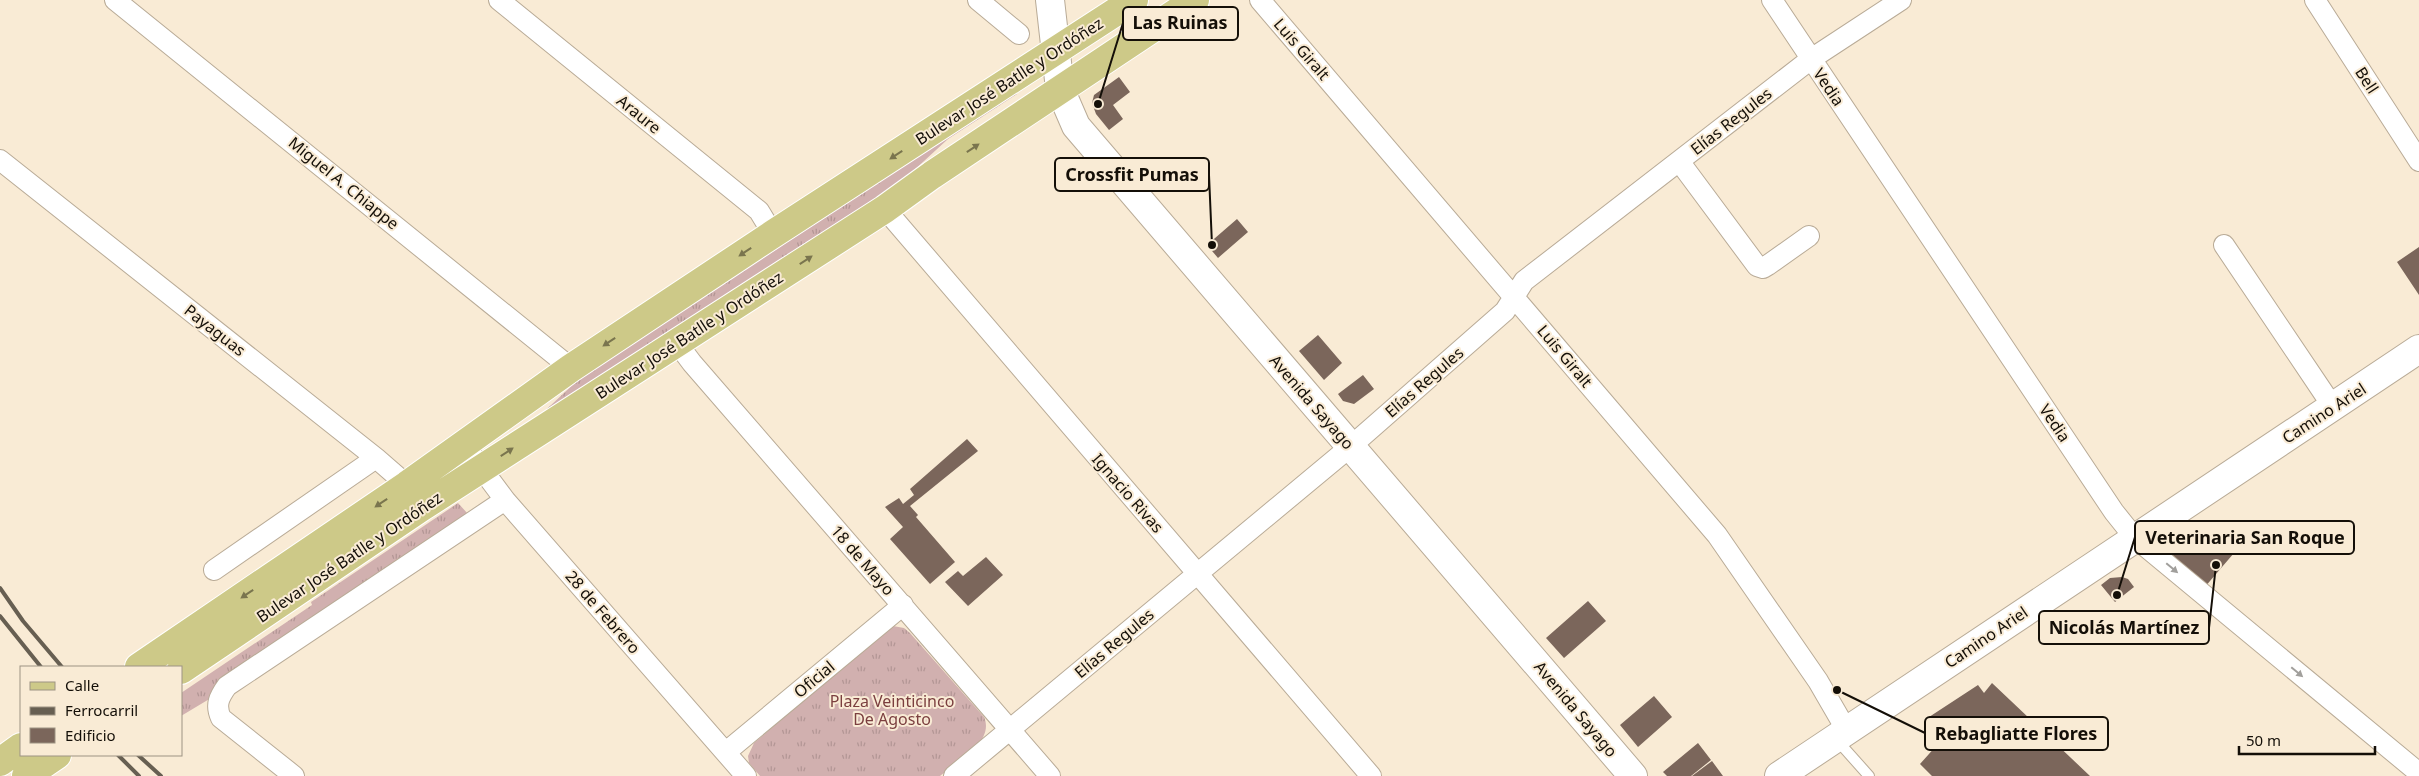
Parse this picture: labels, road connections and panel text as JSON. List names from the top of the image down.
{
  "streets": {
    "main road": ["Bulevar José Batlle y Ordóñez"],
    "street": [
      "Luis Giralt",
      "Bell",
      "Vedia",
      "Araure",
      "Elías Regules",
      "Miguel A. Chiappe",
      "Payaguas",
      "Avenida Sayago",
      "Camino Ariel",
      "Ignacio Rivas",
      "18 de Mayo",
      "28 de Febrero",
      "Oficial"
    ]
  },
  "crossings": [
    ["Luis Giralt", "Elías Regules"],
    ["Luis Giralt", "Camino Ariel"],
    ["Bulevar José Batlle y Ordóñez", "Araure"],
    ["Bulevar José Batlle y Ordóñez", "Miguel A. Chiappe"],
    ["Bulevar José Batlle y Ordóñez", "Payaguas"],
    ["Bulevar José Batlle y Ordóñez", "Avenida Sayago"],
    ["Bulevar José Batlle y Ordóñez", "Ignacio Rivas"],
    ["Bulevar José Batlle y Ordóñez", "18 de Mayo"],
    ["Bulevar José Batlle y Ordóñez", "28 de Febrero"],
    ["Vedia", "Elías Regules"],
    ["Vedia", "Camino Ariel"],
    ["Elías Regules", "Avenida Sayago"],
    ["Elías Regules", "Ignacio Rivas"],
    ["Elías Regules", "18 de Mayo"],
    ["18 de Mayo", "Oficial"],
    ["28 de Febrero", "Oficial"]
  ],
  "one_way": ["Vedia"],
  "parks": ["Plaza Veinticinco De Agosto"],
  "places": [
    "Las Ruinas",
    "Crossfit Pumas",
    "Nicolás Martínez",
    "Veterinaria San Roque",
    "Rebagliatte Flores"
  ],
  "legend": ["Calle", "Ferrocarril", "Edificio"],
  "scale_bar": "50 m"
}
